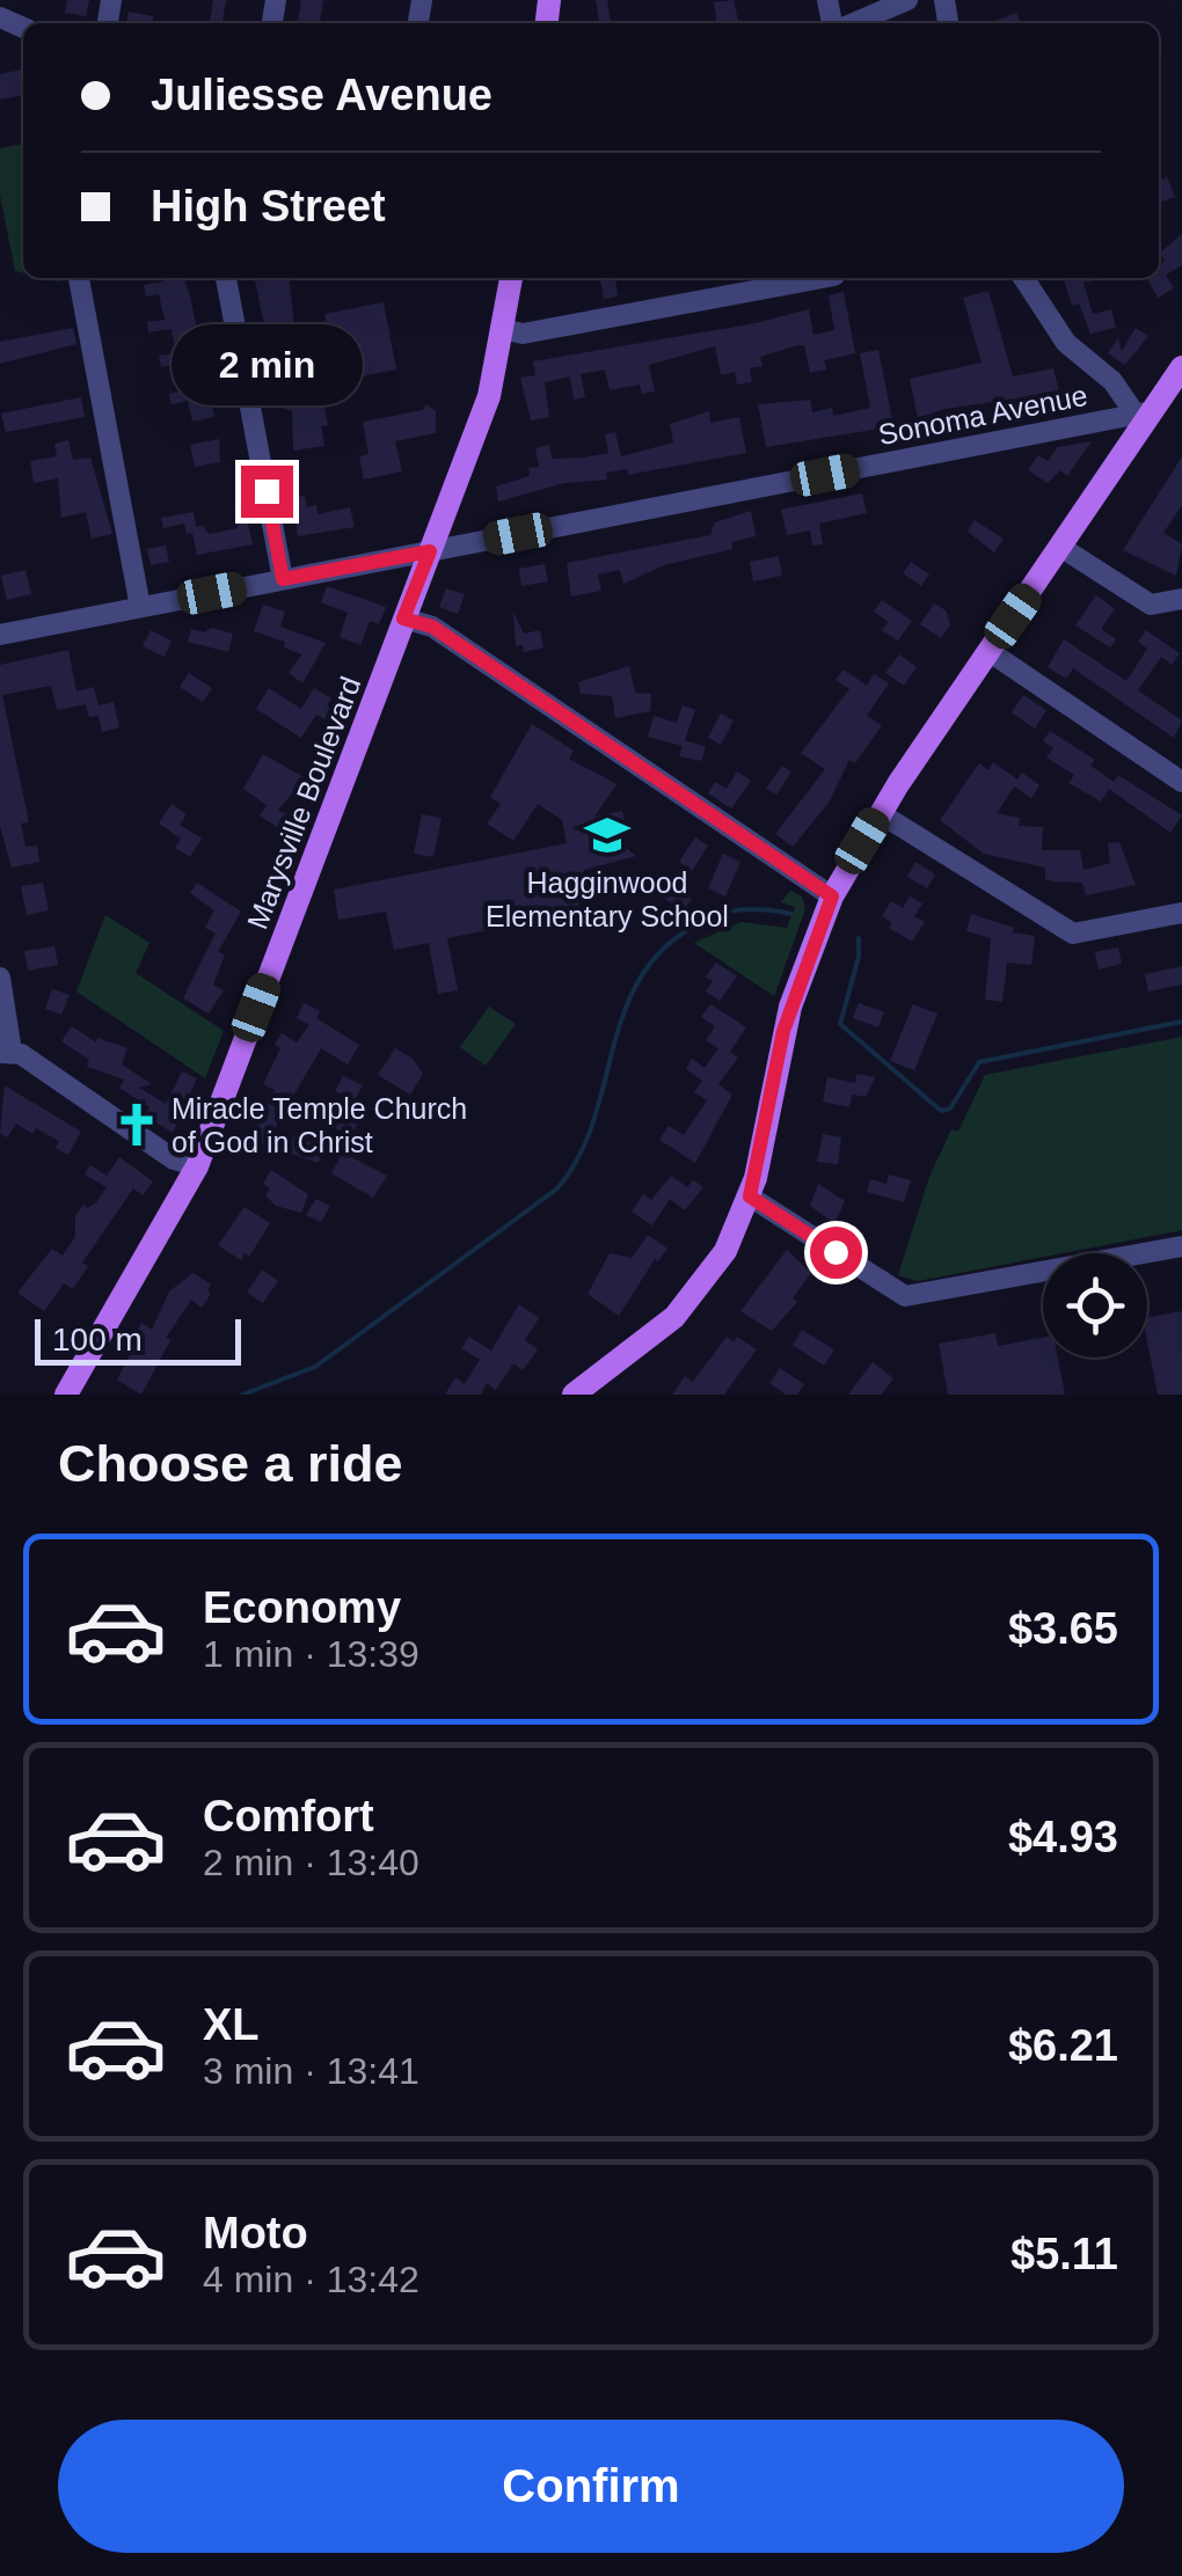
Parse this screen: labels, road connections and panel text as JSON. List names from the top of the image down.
{
  "streets": {
    "main road": ["Marysville Boulevard"],
    "street": ["Sonoma Avenue"]
  },
  "crossings": [
    ["Sonoma Avenue", "Marysville Boulevard"]
  ],
  "places": {
    "school or university": ["Hagginwood Elementary School"],
    "church": ["Miracle Temple Church of God in Christ"]
  },
  "scale_bar": "100 m",
  "page": {
    "banner": ["Juliesse Avenue", "High Street"],
    "bubble": "2 min",
    "scale": "100 m",
    "heading": "Choose a ride",
    "list": [
      {
        "name": "Economy",
        "note": "1 min · 13:39",
        "value": "$3.65"
      },
      {
        "name": "Comfort",
        "note": "2 min · 13:40",
        "value": "$4.93"
      },
      {
        "name": "XL",
        "note": "3 min · 13:41",
        "value": "$6.21"
      },
      {
        "name": "Moto",
        "note": "4 min · 13:42",
        "value": "$5.11"
      }
    ],
    "buttons": "Confirm"
  }
}
